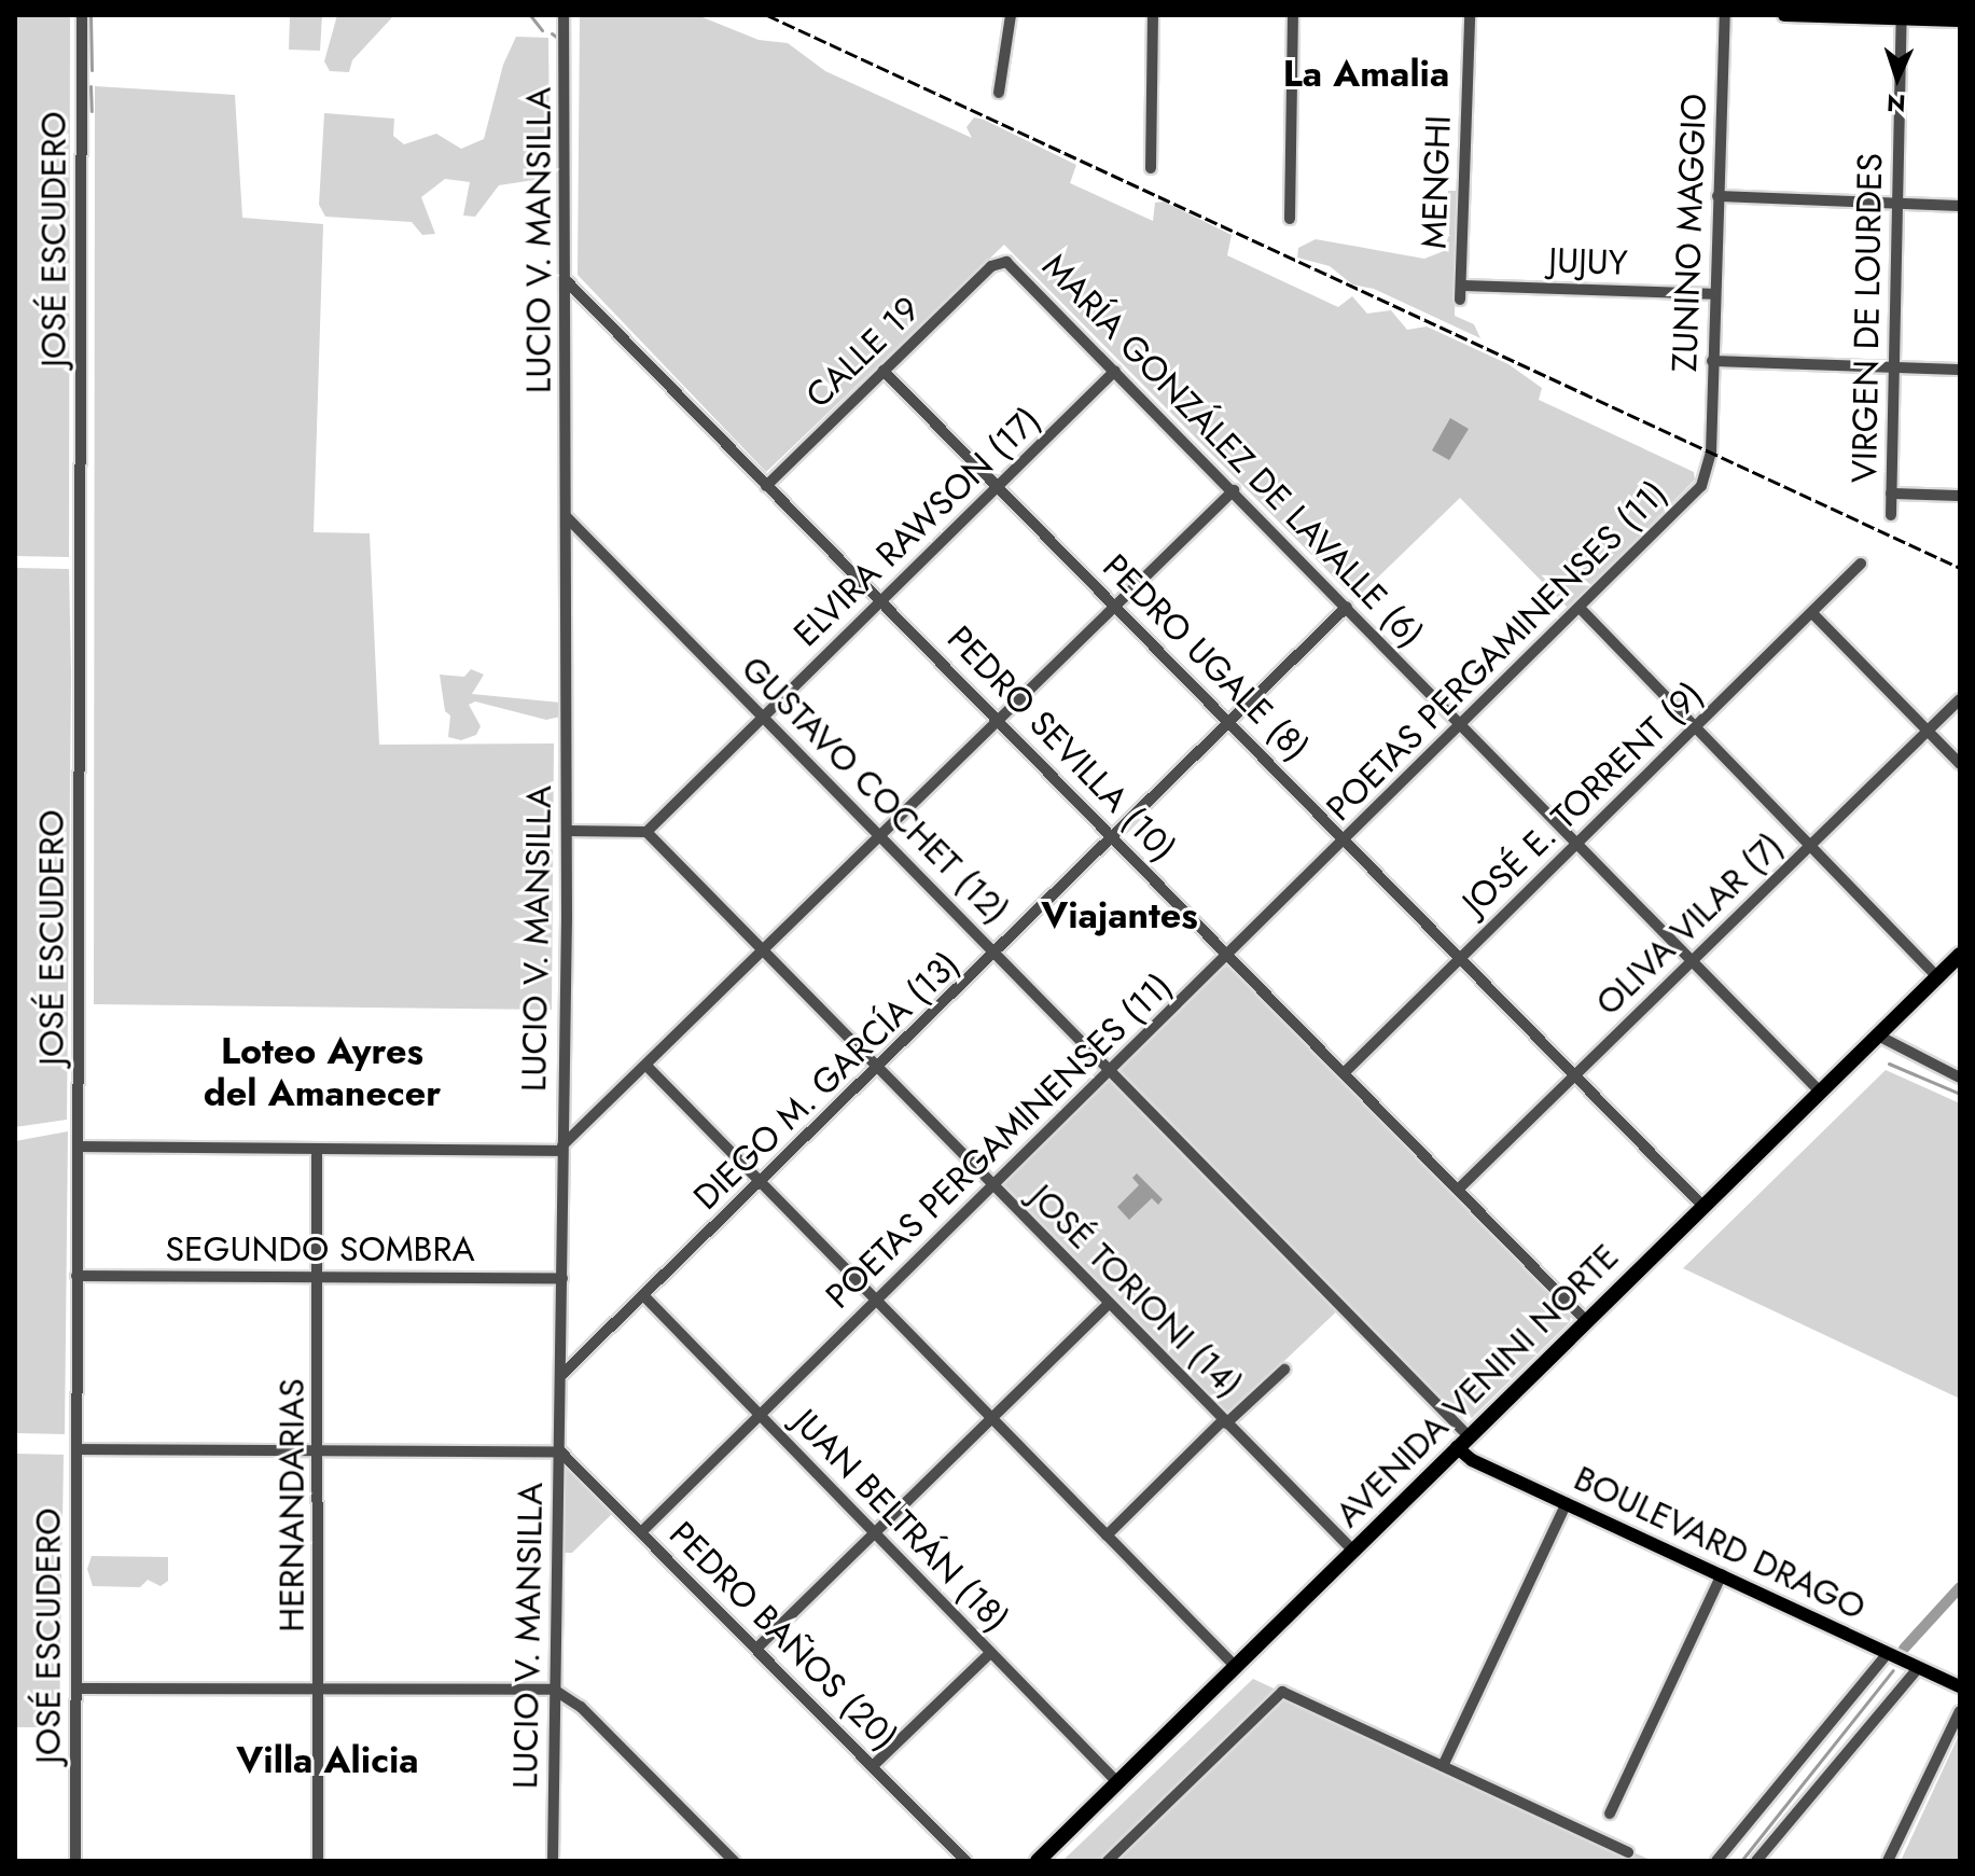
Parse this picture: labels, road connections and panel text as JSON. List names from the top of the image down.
{
  "streets": {
    "highway": ["AVENIDA VENINI NORTE"],
    "main road": ["BOULEVARD DRAGO"],
    "street": [
      "MENGHI",
      "ZUNINO MAGGIO",
      "JOSÉ ESCUDERO",
      "LUCIO V. MANSILLA",
      "JUJUY",
      "VIRGEN DE LOURDES",
      "CALLE 19",
      "MARÍA GONZÁLEZ DE LAVALLE (6)",
      "ELVIRA RAWSON (17)",
      "POETAS PERGAMINENSES (11)",
      "PEDRO UGALE (8)",
      "PEDRO SEVILLA (10)",
      "GUSTAVO COCHET (12)",
      "JOSÉ E. TORRENT (9)",
      "OLIVA VILAR (7)",
      "DIEGO M. GARCÍA (13)",
      "SEGUNDO SOMBRA",
      "JOSÉ TORIONI (14)",
      "HERNANDARIAS",
      "JUAN BELTRÁN (18)",
      "PEDRO BAÑOS (20)"
    ]
  },
  "crossings": [
    ["MENGHI", "JUJUY"],
    ["ZUNINO MAGGIO", "JUJUY"],
    ["ZUNINO MAGGIO", "POETAS PERGAMINENSES (11)"],
    ["JOSÉ ESCUDERO", "SEGUNDO SOMBRA"],
    ["LUCIO V. MANSILLA", "PEDRO SEVILLA (10)"],
    ["LUCIO V. MANSILLA", "GUSTAVO COCHET (12)"],
    ["LUCIO V. MANSILLA", "DIEGO M. GARCÍA (13)"],
    ["LUCIO V. MANSILLA", "SEGUNDO SOMBRA"],
    ["LUCIO V. MANSILLA", "PEDRO BAÑOS (20)"],
    ["CALLE 19", "MARÍA GONZÁLEZ DE LAVALLE (6)"],
    ["CALLE 19", "PEDRO UGALE (8)"],
    ["CALLE 19", "PEDRO SEVILLA (10)"],
    ["MARÍA GONZÁLEZ DE LAVALLE (6)", "ELVIRA RAWSON (17)"],
    ["MARÍA GONZÁLEZ DE LAVALLE (6)", "POETAS PERGAMINENSES (11)"],
    ["MARÍA GONZÁLEZ DE LAVALLE (6)", "JOSÉ E. TORRENT (9)"],
    ["MARÍA GONZÁLEZ DE LAVALLE (6)", "OLIVA VILAR (7)"],
    ["MARÍA GONZÁLEZ DE LAVALLE (6)", "DIEGO M. GARCÍA (13)"],
    ["MARÍA GONZÁLEZ DE LAVALLE (6)", "AVENIDA VENINI NORTE"],
    ["ELVIRA RAWSON (17)", "PEDRO UGALE (8)"],
    ["ELVIRA RAWSON (17)", "PEDRO SEVILLA (10)"],
    ["ELVIRA RAWSON (17)", "GUSTAVO COCHET (12)"],
    ["ELVIRA RAWSON (17)", "JOSÉ TORIONI (14)"],
    ["POETAS PERGAMINENSES (11)", "PEDRO UGALE (8)"],
    ["POETAS PERGAMINENSES (11)", "PEDRO SEVILLA (10)"],
    ["POETAS PERGAMINENSES (11)", "GUSTAVO COCHET (12)"],
    ["POETAS PERGAMINENSES (11)", "JOSÉ TORIONI (14)"],
    ["POETAS PERGAMINENSES (11)", "JUAN BELTRÁN (18)"],
    ["POETAS PERGAMINENSES (11)", "PEDRO BAÑOS (20)"],
    ["PEDRO UGALE (8)", "JOSÉ E. TORRENT (9)"],
    ["PEDRO UGALE (8)", "OLIVA VILAR (7)"],
    ["PEDRO UGALE (8)", "DIEGO M. GARCÍA (13)"],
    ["PEDRO UGALE (8)", "AVENIDA VENINI NORTE"],
    ["PEDRO SEVILLA (10)", "JOSÉ E. TORRENT (9)"],
    ["PEDRO SEVILLA (10)", "OLIVA VILAR (7)"],
    ["PEDRO SEVILLA (10)", "DIEGO M. GARCÍA (13)"],
    ["PEDRO SEVILLA (10)", "AVENIDA VENINI NORTE"],
    ["GUSTAVO COCHET (12)", "DIEGO M. GARCÍA (13)"],
    ["GUSTAVO COCHET (12)", "AVENIDA VENINI NORTE"],
    ["GUSTAVO COCHET (12)", "BOULEVARD DRAGO"],
    ["DIEGO M. GARCÍA (13)", "JOSÉ TORIONI (14)"],
    ["DIEGO M. GARCÍA (13)", "JUAN BELTRÁN (18)"],
    ["SEGUNDO SOMBRA", "HERNANDARIAS"],
    ["JOSÉ TORIONI (14)", "AVENIDA VENINI NORTE"],
    ["AVENIDA VENINI NORTE", "JUAN BELTRÁN (18)"],
    ["AVENIDA VENINI NORTE", "BOULEVARD DRAGO"]
  ],
  "districts": [
    "La Amalia",
    "Viajantes",
    "Loteo Ayres del Amanecer",
    "Villa Alicia"
  ],
  "north": "bottom"
}
